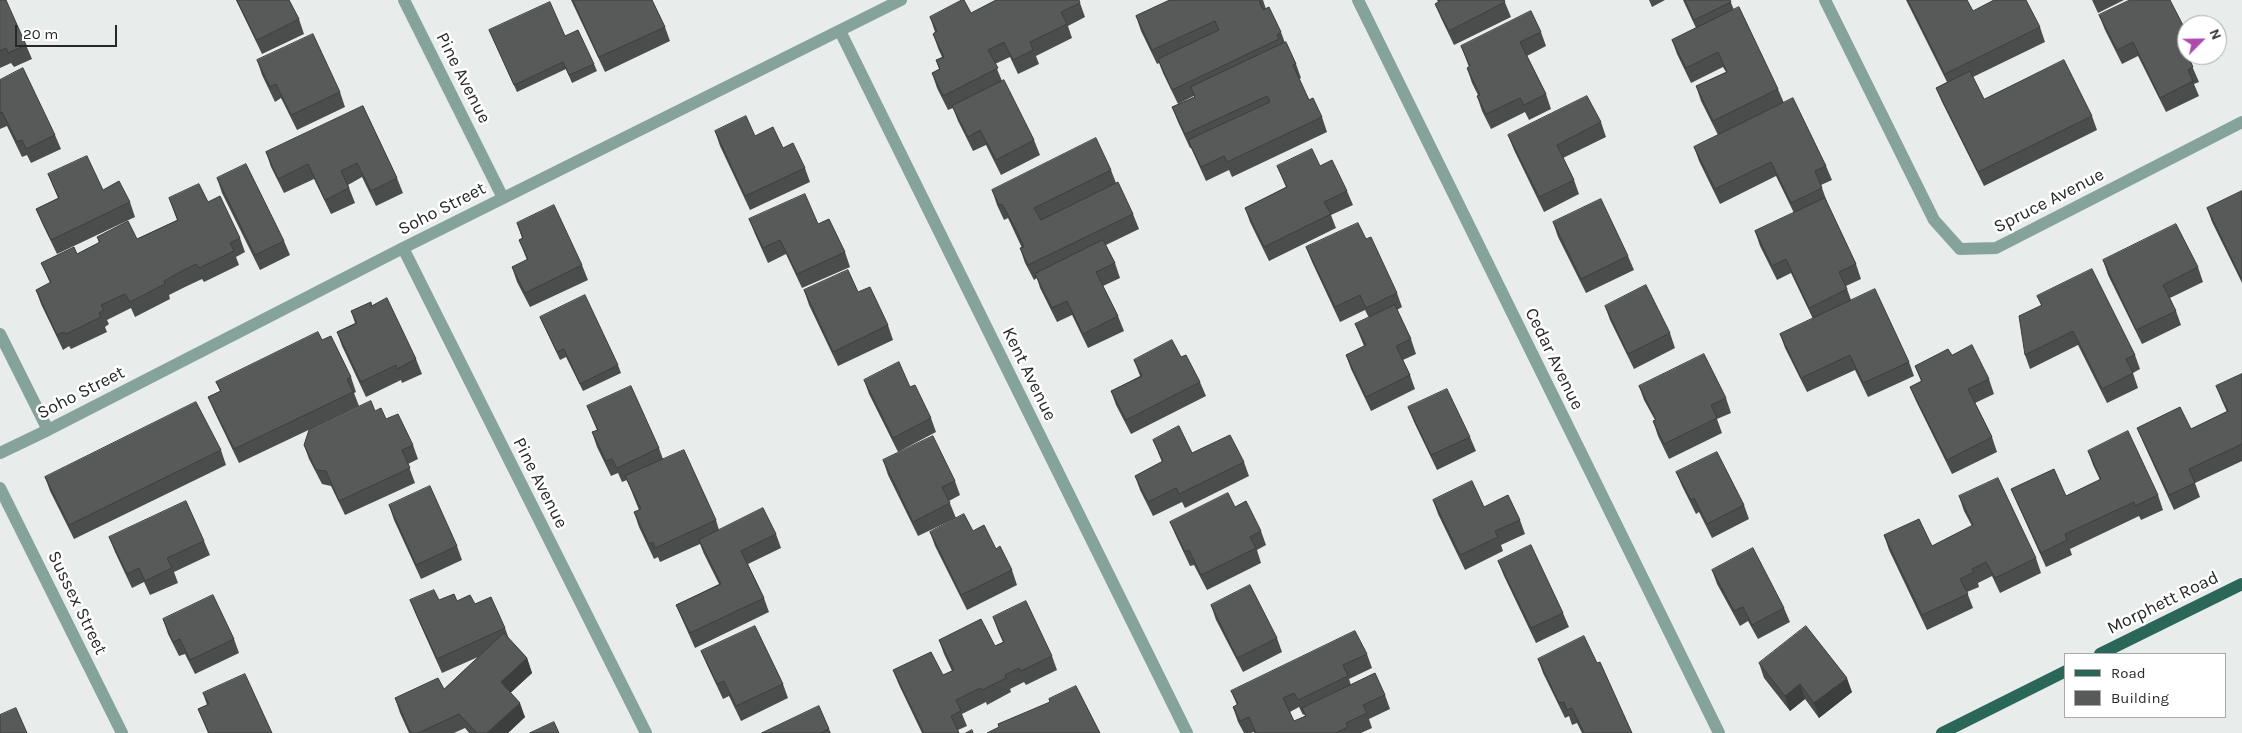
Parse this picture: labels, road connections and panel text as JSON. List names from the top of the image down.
{
  "streets": {
    "main road": ["Morphett Road"],
    "street": [
      "Pine Avenue",
      "Spruce Avenue",
      "Soho Street",
      "Cedar Avenue",
      "Kent Avenue",
      "Sussex Street"
    ]
  },
  "crossings": [
    ["Pine Avenue", "Soho Street"],
    ["Soho Street", "Kent Avenue"]
  ],
  "legend": ["Road", "Building"],
  "scale_bar": "20 m",
  "north": "top right"
}
